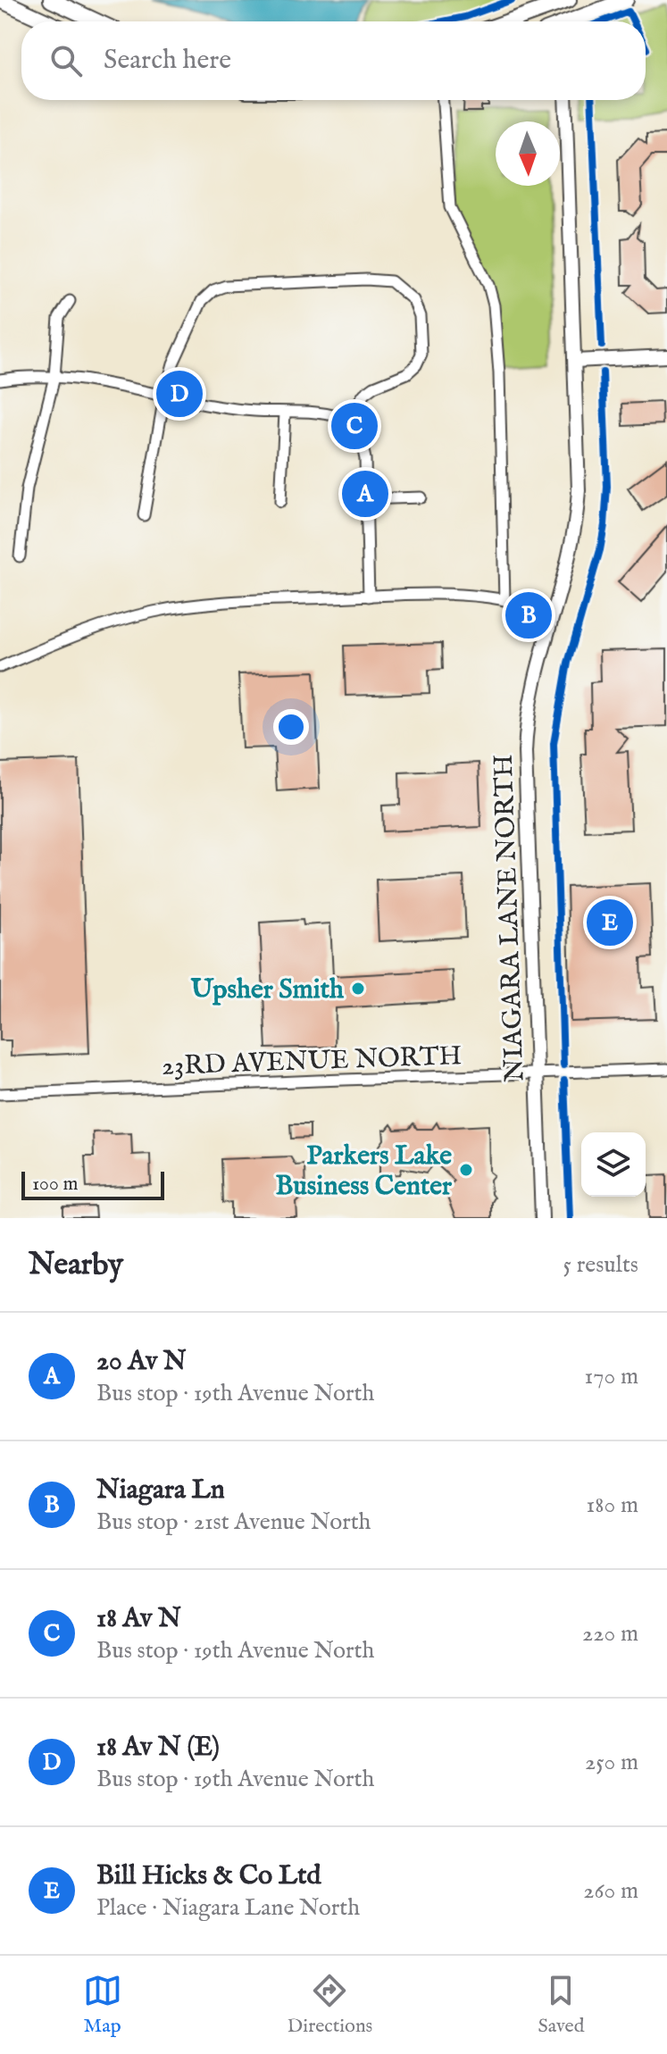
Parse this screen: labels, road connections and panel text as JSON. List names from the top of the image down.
{
  "streets": {
    "street": ["NIAGARA LANE NORTH", "23RD AVENUE NORTH"]
  },
  "crossings": [
    ["NIAGARA LANE NORTH", "23RD AVENUE NORTH"]
  ],
  "places": ["Upsher Smith", "Parkers Lake Business Center"],
  "scale_bar": "100 m",
  "north": "bottom",
  "page": {
    "search": "Search here",
    "pins": [
      "D",
      "C",
      "A",
      "B",
      "E"
    ],
    "scale": "100 m",
    "heading": ["Nearby", "5 results"],
    "list": [
      {
        "mark": "A",
        "name": "20 Av N",
        "note": "Bus stop · 19th Avenue North",
        "value": "170 m"
      },
      {
        "mark": "B",
        "name": "Niagara Ln",
        "note": "Bus stop · 21st Avenue North",
        "value": "180 m"
      },
      {
        "mark": "C",
        "name": "18 Av N",
        "note": "Bus stop · 19th Avenue North",
        "value": "220 m"
      },
      {
        "mark": "D",
        "name": "18 Av N (E)",
        "note": "Bus stop · 19th Avenue North",
        "value": "250 m"
      },
      {
        "mark": "E",
        "name": "Bill Hicks & Co Ltd",
        "note": "Place · Niagara Lane North",
        "value": "260 m"
      }
    ],
    "nav": ["Map", "Directions", "Saved"]
  }
}
